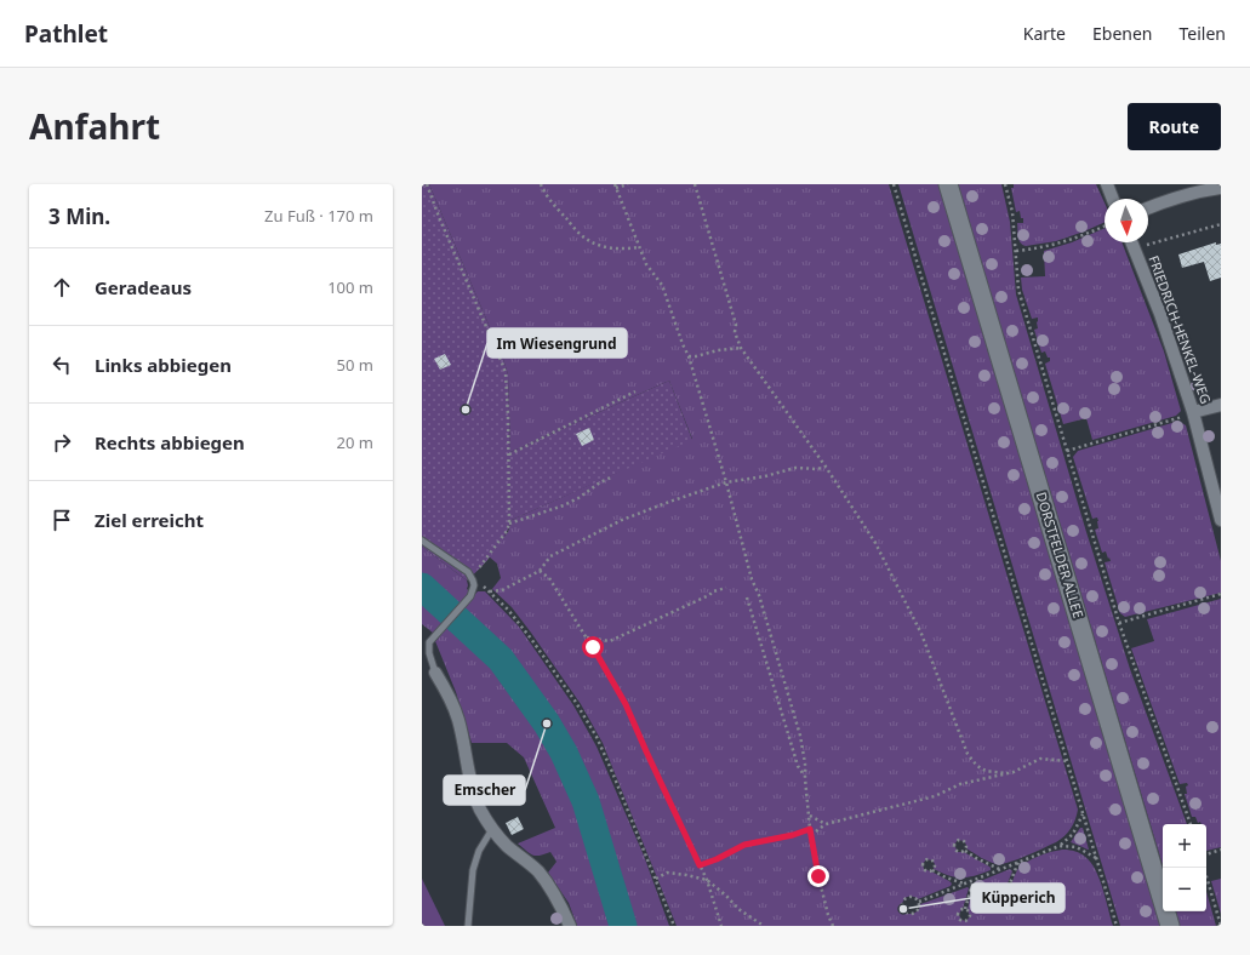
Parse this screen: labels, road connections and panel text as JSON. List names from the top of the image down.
{
  "streets": {
    "main road": ["DORSTFELDER ALLEE"],
    "street": ["FRIEDRICH-HENKEL-WEG"]
  },
  "places": ["Im Wiesengrund", "Emscher", "Küpperich"],
  "north": "bottom",
  "page": {
    "header": "Pathlet",
    "nav": ["Karte", "Ebenen", "Teilen"],
    "title": "Anfahrt",
    "buttons": "Route",
    "heading": ["3 Min.", "Zu Fuß · 170 m"],
    "list": [
      ["Geradeaus", "100 m"],
      ["Links abbiegen", "50 m"],
      ["Rechts abbiegen", "20 m"],
      "Ziel erreicht"
    ],
    "map_buttons": ["+", "−"]
  }
}
